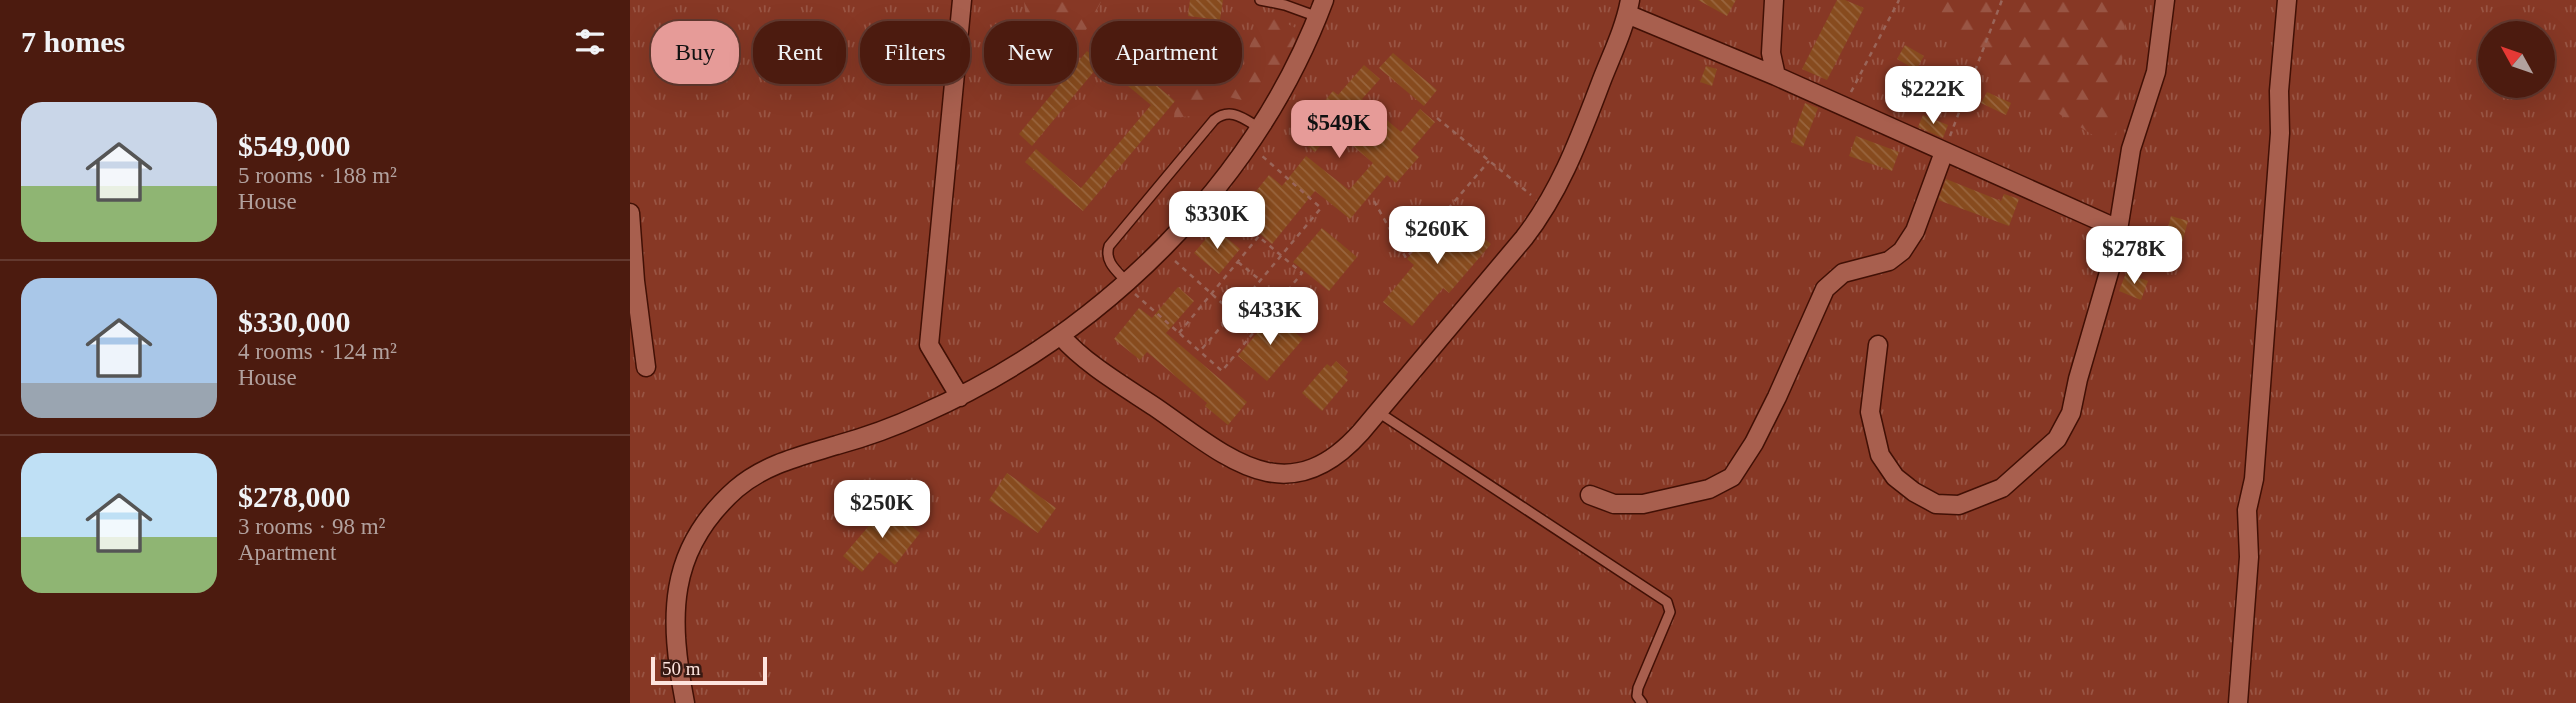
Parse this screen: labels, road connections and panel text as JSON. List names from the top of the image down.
{
  "scale_bar": "50 m",
  "north": "top left",
  "page": {
    "heading": "7 homes",
    "chip": [
      "Buy",
      "Rent",
      "Filters",
      "New",
      "Apartment"
    ],
    "price": [
      "$222K",
      "$549K",
      "$330K",
      "$260K",
      "$278K",
      "$433K",
      "$250K"
    ],
    "list": [
      {
        "name": "$549,000",
        "note": "5 rooms · 188 m² · House"
      },
      {
        "name": "$330,000",
        "note": "4 rooms · 124 m² · House"
      },
      {
        "name": "$278,000",
        "note": "3 rooms · 98 m² · Apartment"
      }
    ],
    "scale": "50 m"
  }
}
